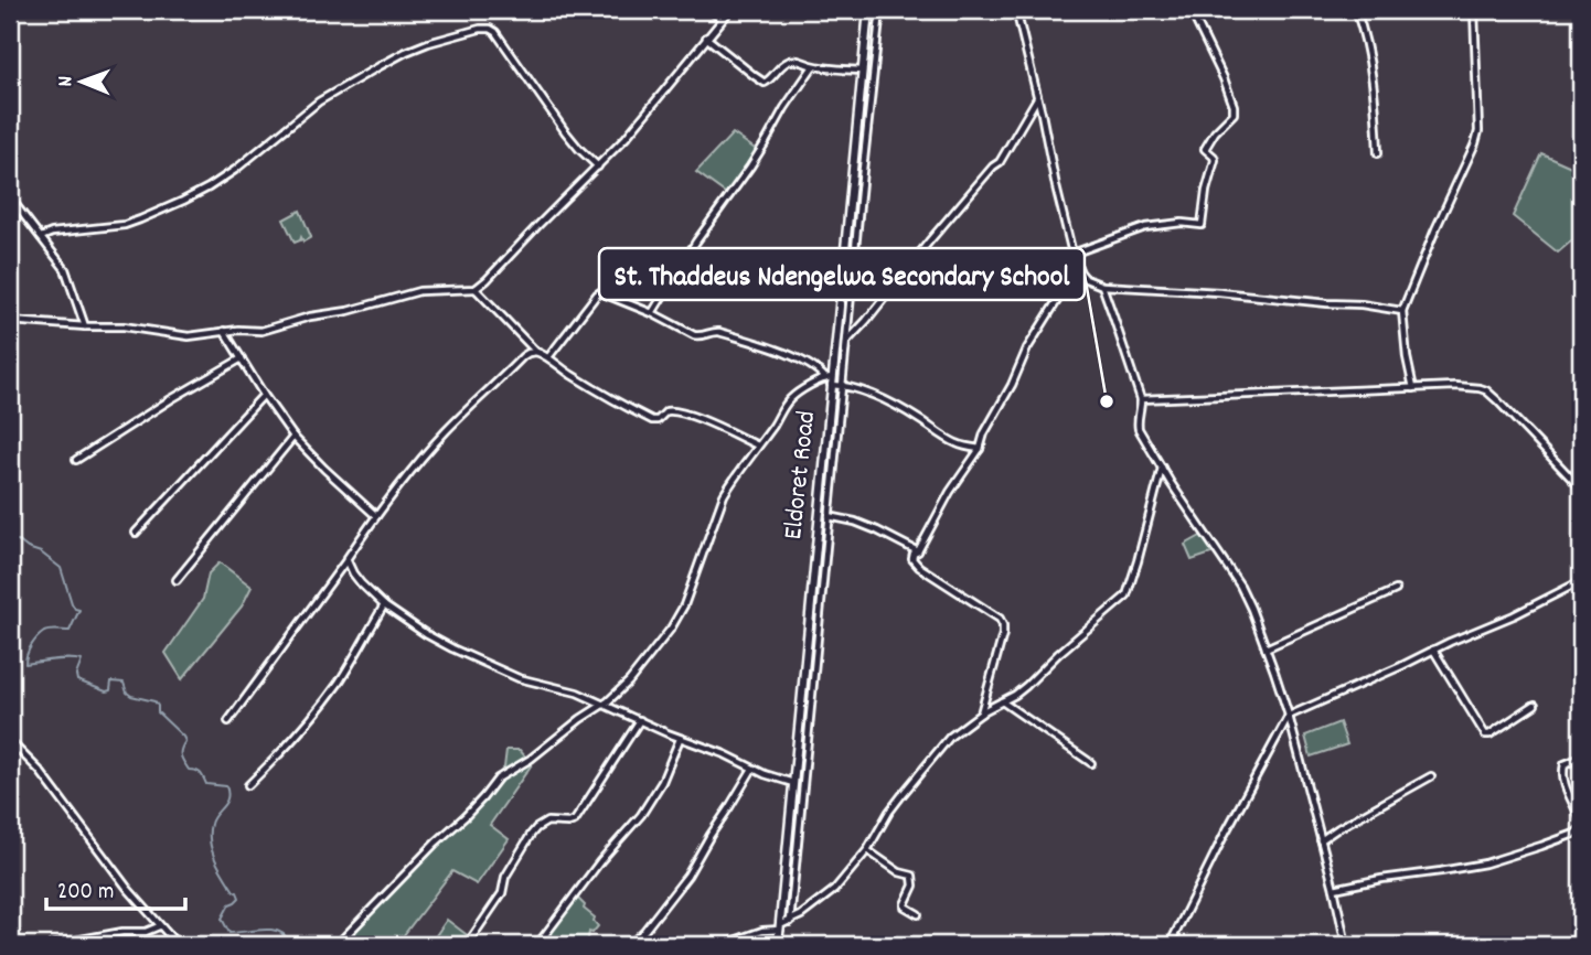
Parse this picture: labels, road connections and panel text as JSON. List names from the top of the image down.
{
  "streets": {
    "highway": ["Eldoret Road"]
  },
  "places": ["St. Thaddeus Ndengelwa Secondary School"],
  "scale_bar": "200 m",
  "north": "left"
}
